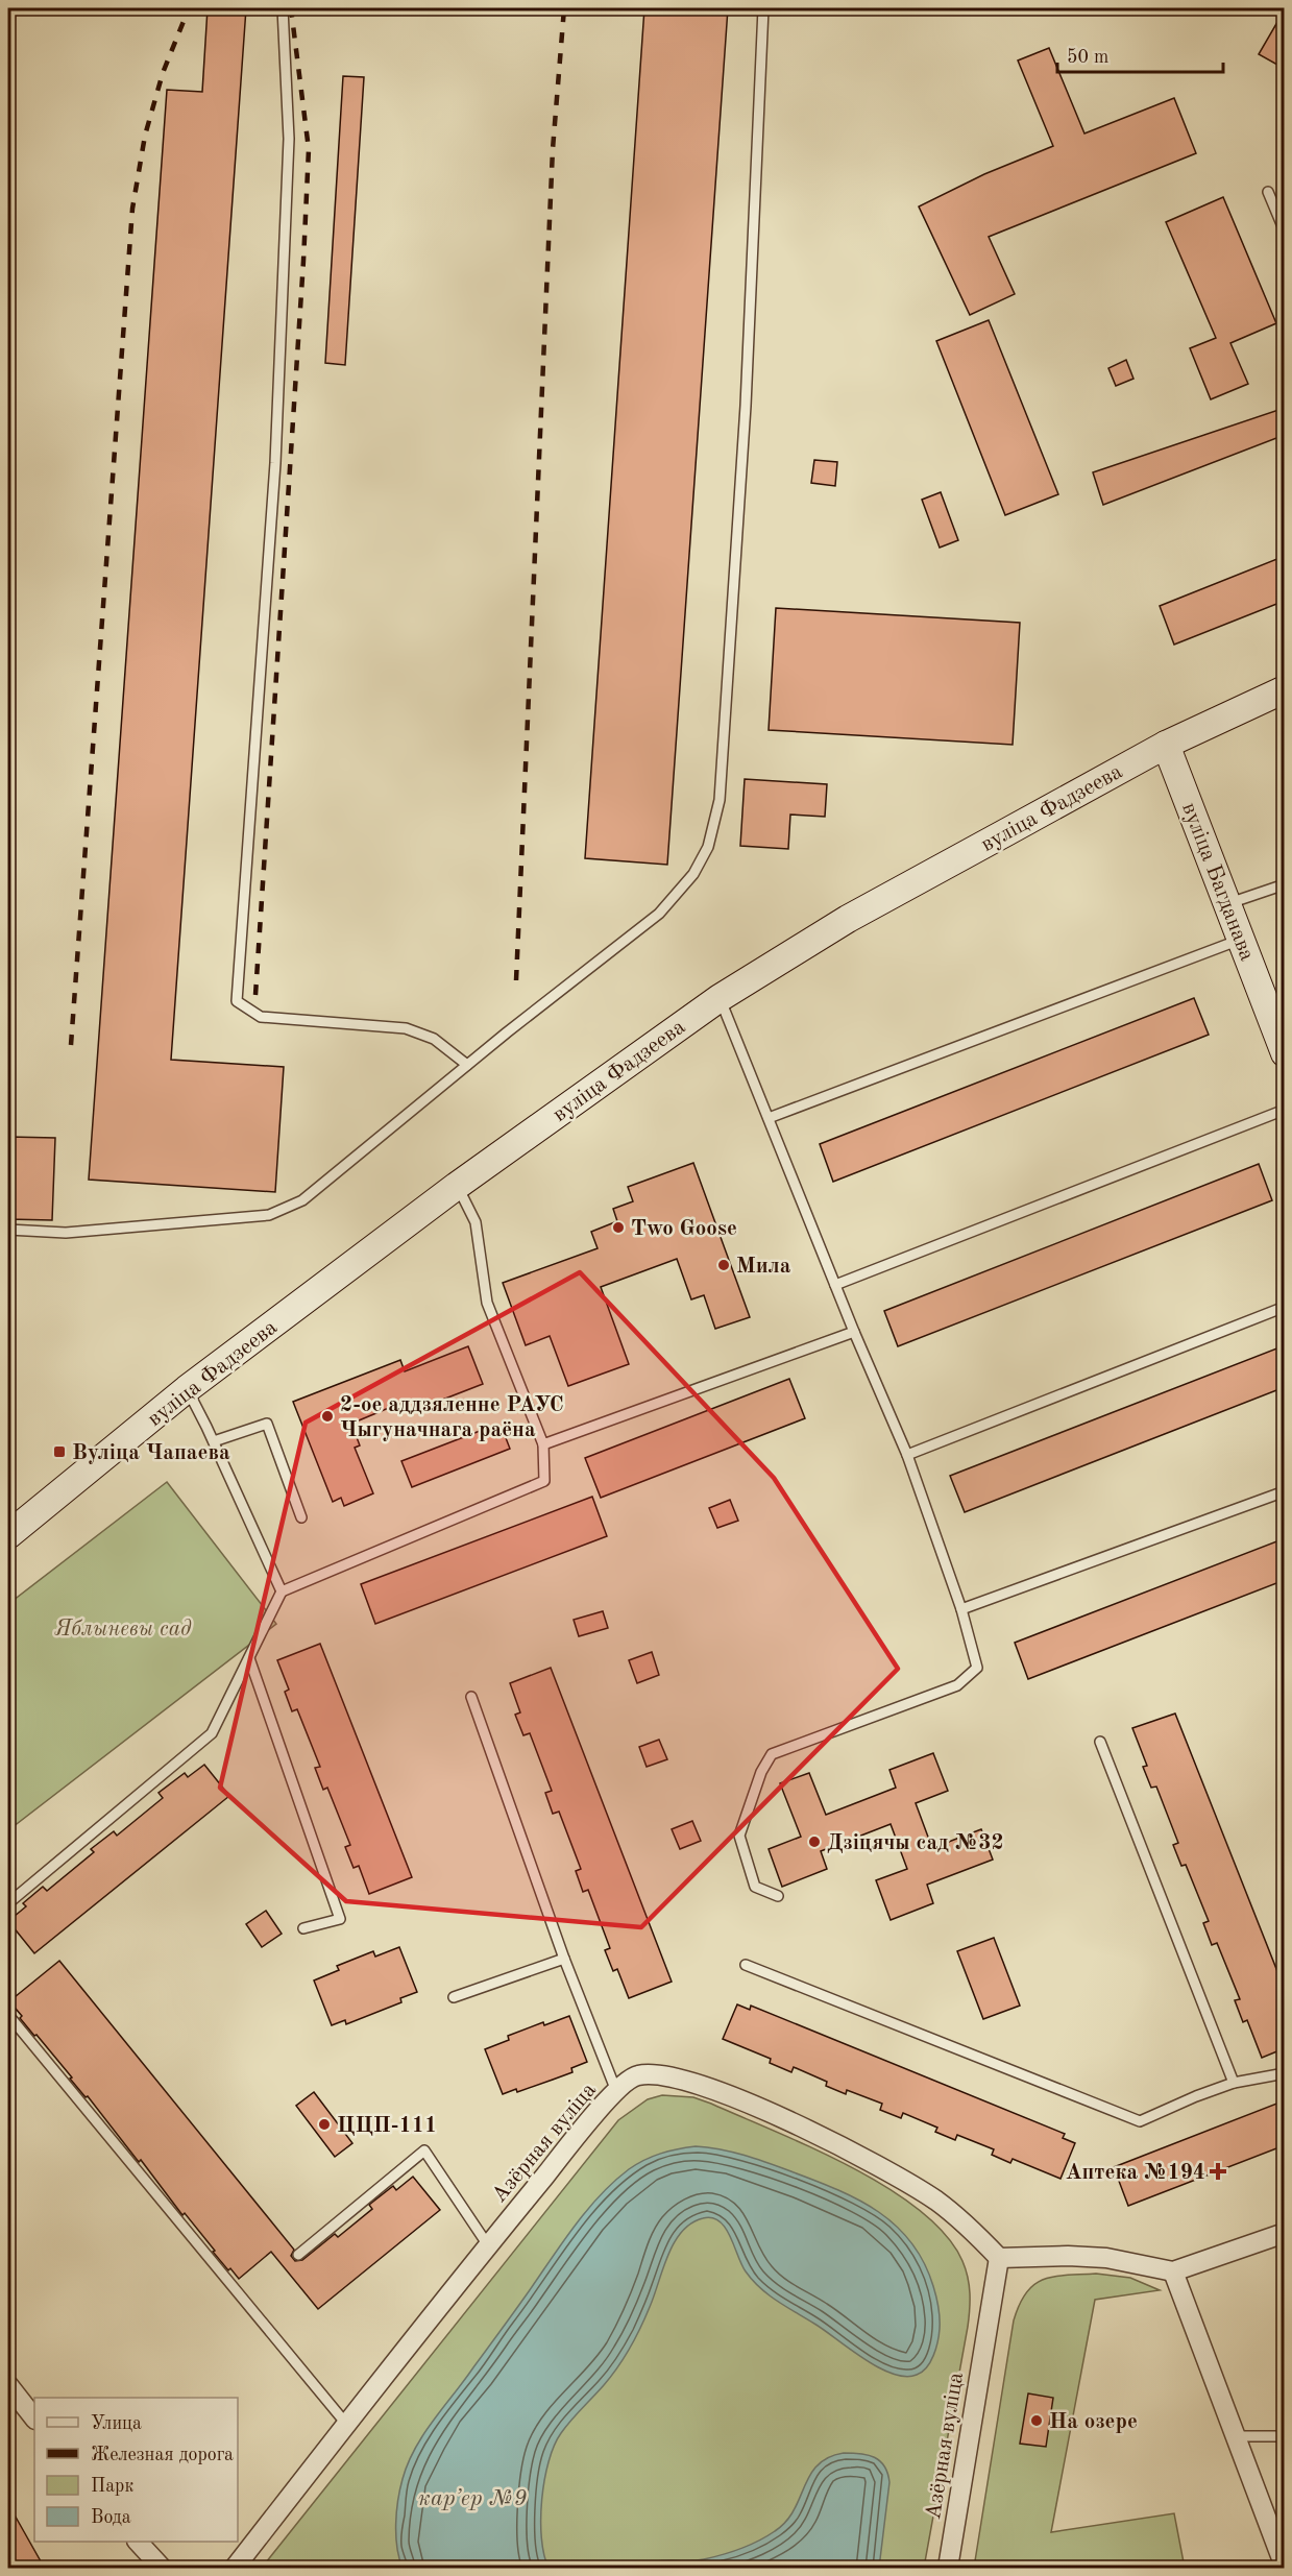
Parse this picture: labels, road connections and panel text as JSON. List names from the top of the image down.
{
  "streets": {
    "street": ["вуліца Фадзеева", "вуліца Багданава", "Азёрная вуліца"]
  },
  "crossings": [
    ["вуліца Фадзеева", "вуліца Багданава"]
  ],
  "water": ["карʼер №9"],
  "parks": ["Яблыневы сад"],
  "places": {
    "other": [
      "Two Goose",
      "Мила",
      "2-ое аддзяленне РАУС Чыгуначнага раёна",
      "Дзіцячы сад №32",
      "ЦЦП-111",
      "На озере"
    ],
    "transit": ["Вуліца Чапаева"],
    "health": ["Аптека №194"]
  },
  "legend": [
    "Улица",
    "Железная дорога",
    "Парк",
    "Вода"
  ],
  "scale_bar": "50 m"
}
